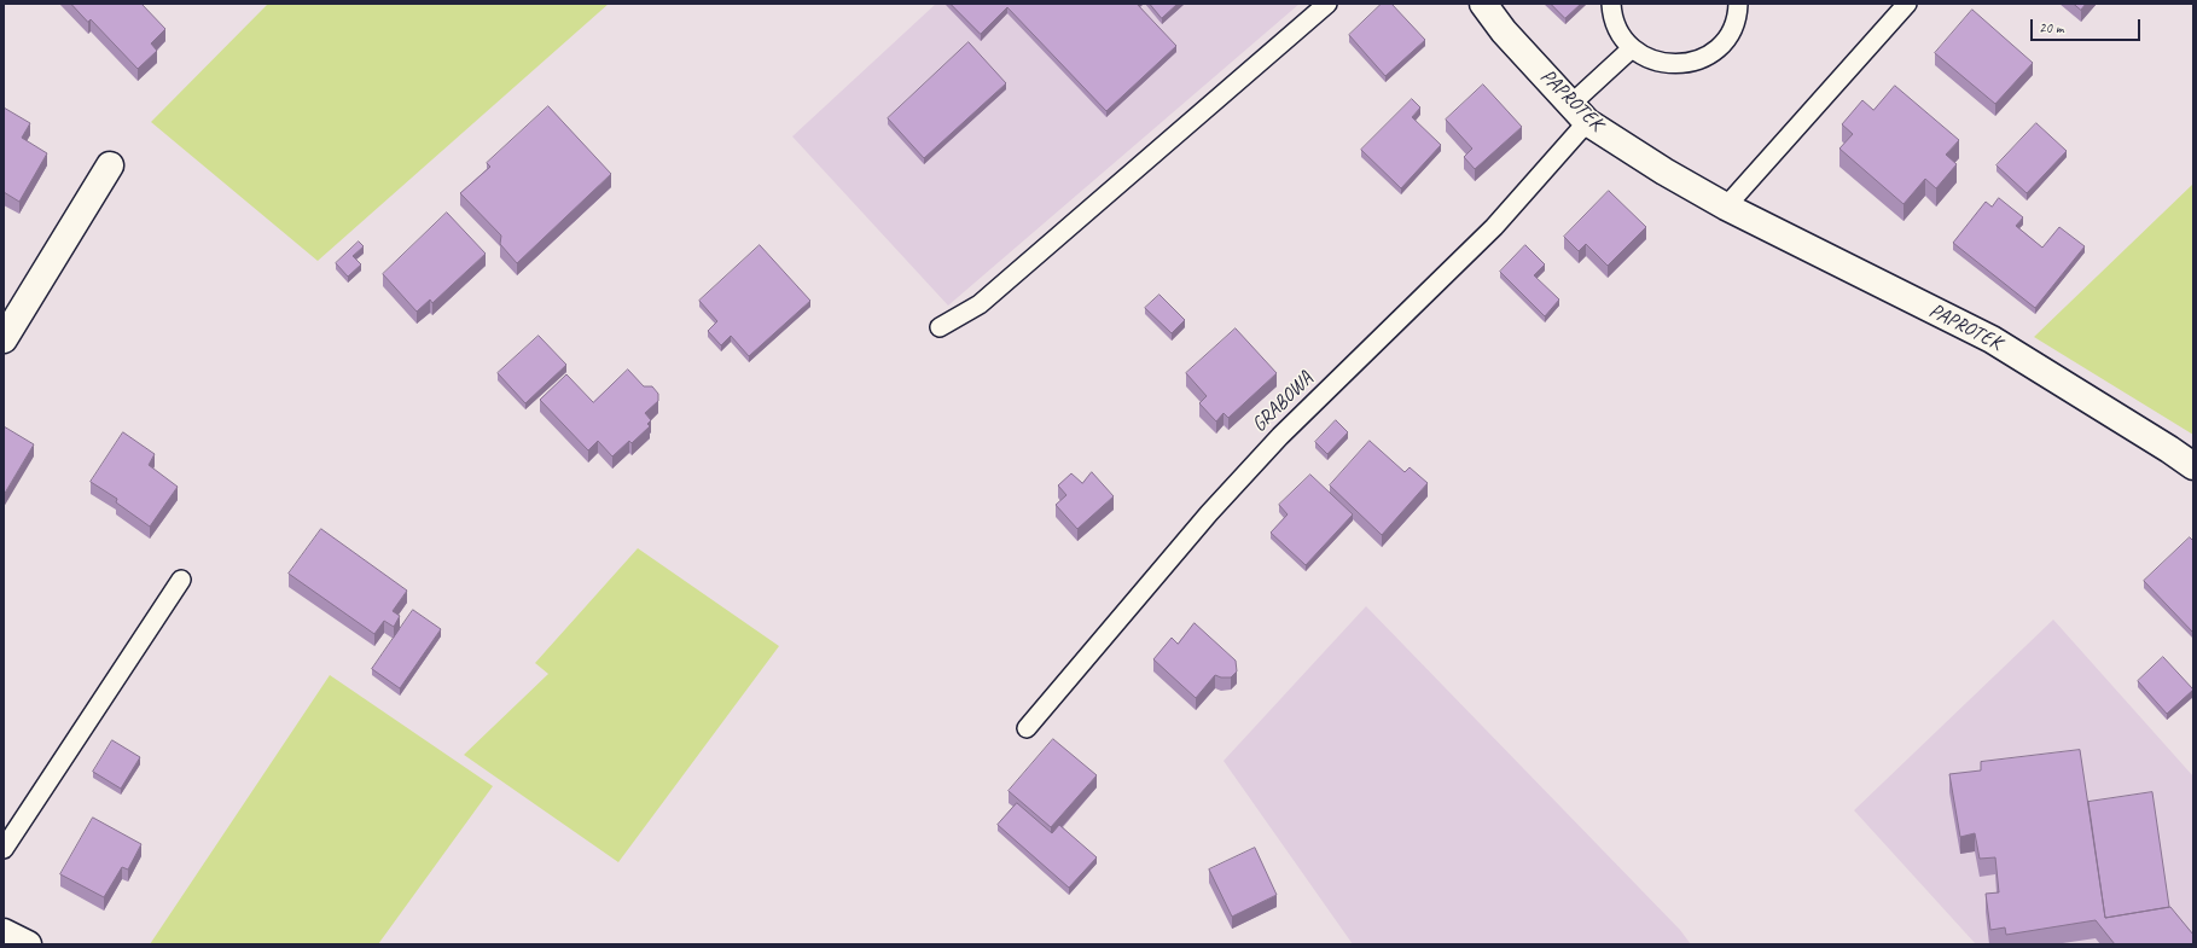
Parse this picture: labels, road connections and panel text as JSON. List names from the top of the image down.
{
  "streets": {
    "street": ["PAPROTEK"],
    "lane": ["GRABOWA"]
  },
  "crossings": [
    ["PAPROTEK", "GRABOWA"]
  ],
  "scale_bar": "20 m"
}
